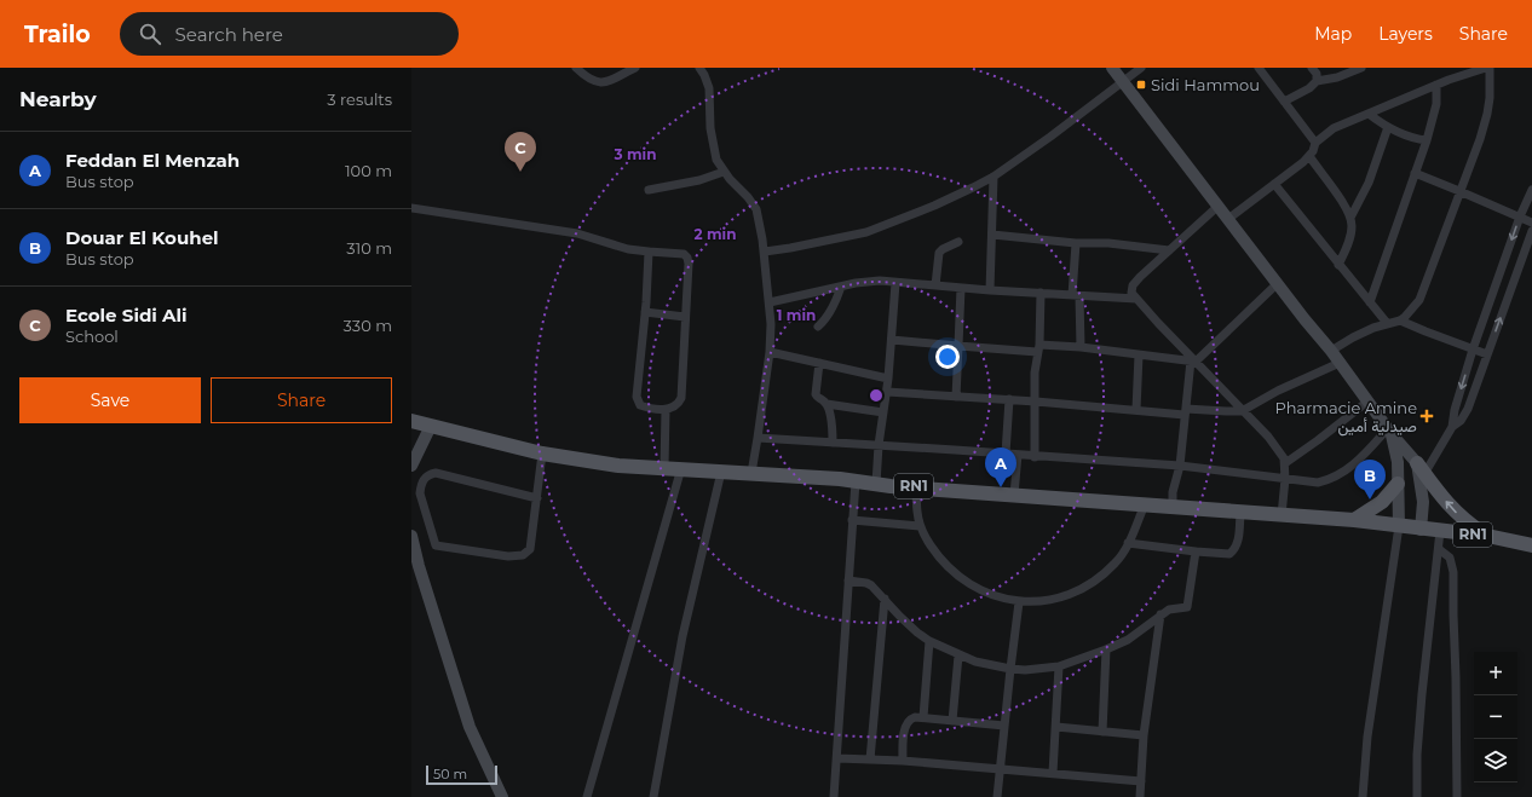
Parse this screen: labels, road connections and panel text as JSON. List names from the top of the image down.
{
  "streets": {
    "main road": ["RN1"]
  },
  "places": {
    "transit": ["Sidi Hammou"],
    "health": ["Pharmacie Amine صيدلية أمين"]
  },
  "scale_bar": "50 m",
  "page": {
    "header": "Trailo",
    "search": "Search here",
    "nav": ["Map", "Layers", "Share"],
    "heading": ["Nearby", "3 results"],
    "list": [
      {
        "mark": "A",
        "name": "Feddan El Menzah",
        "note": "Bus stop",
        "value": "100 m"
      },
      {
        "mark": "B",
        "name": "Douar El Kouhel",
        "note": "Bus stop",
        "value": "310 m"
      },
      {
        "mark": "C",
        "name": "Ecole Sidi Ali",
        "note": "School",
        "value": "330 m"
      }
    ],
    "pins": ["C", "A", "B"],
    "buttons": ["Save", "Share"],
    "map_buttons": ["+", "−"],
    "scale": "50 m"
  },
  "rings": ["3 min", "2 min", "1 min"]
}
